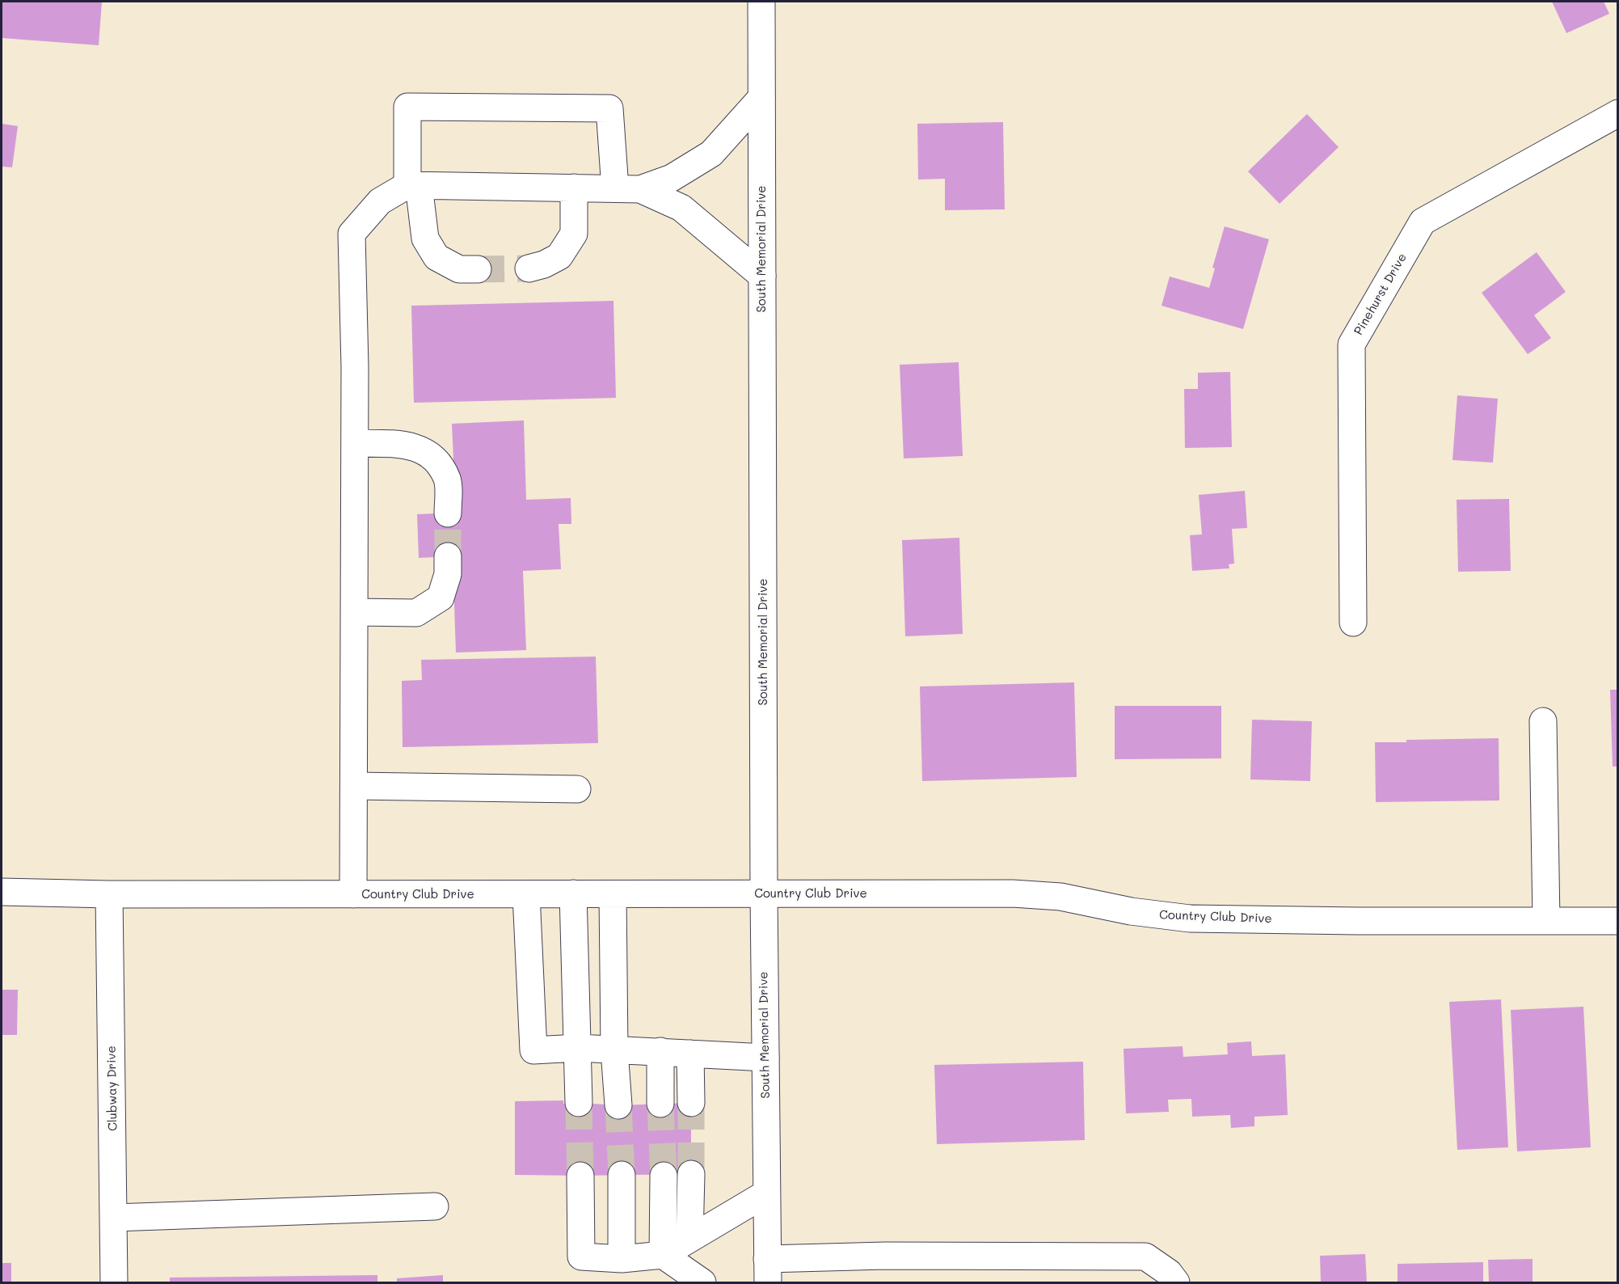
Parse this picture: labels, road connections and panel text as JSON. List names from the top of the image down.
{
  "streets": {
    "street": [
      "South Memorial Drive",
      "Pinehurst Drive",
      "Country Club Drive",
      "Clubway Drive"
    ]
  },
  "crossings": [
    ["South Memorial Drive", "Country Club Drive"],
    ["Country Club Drive", "Clubway Drive"]
  ]
}
